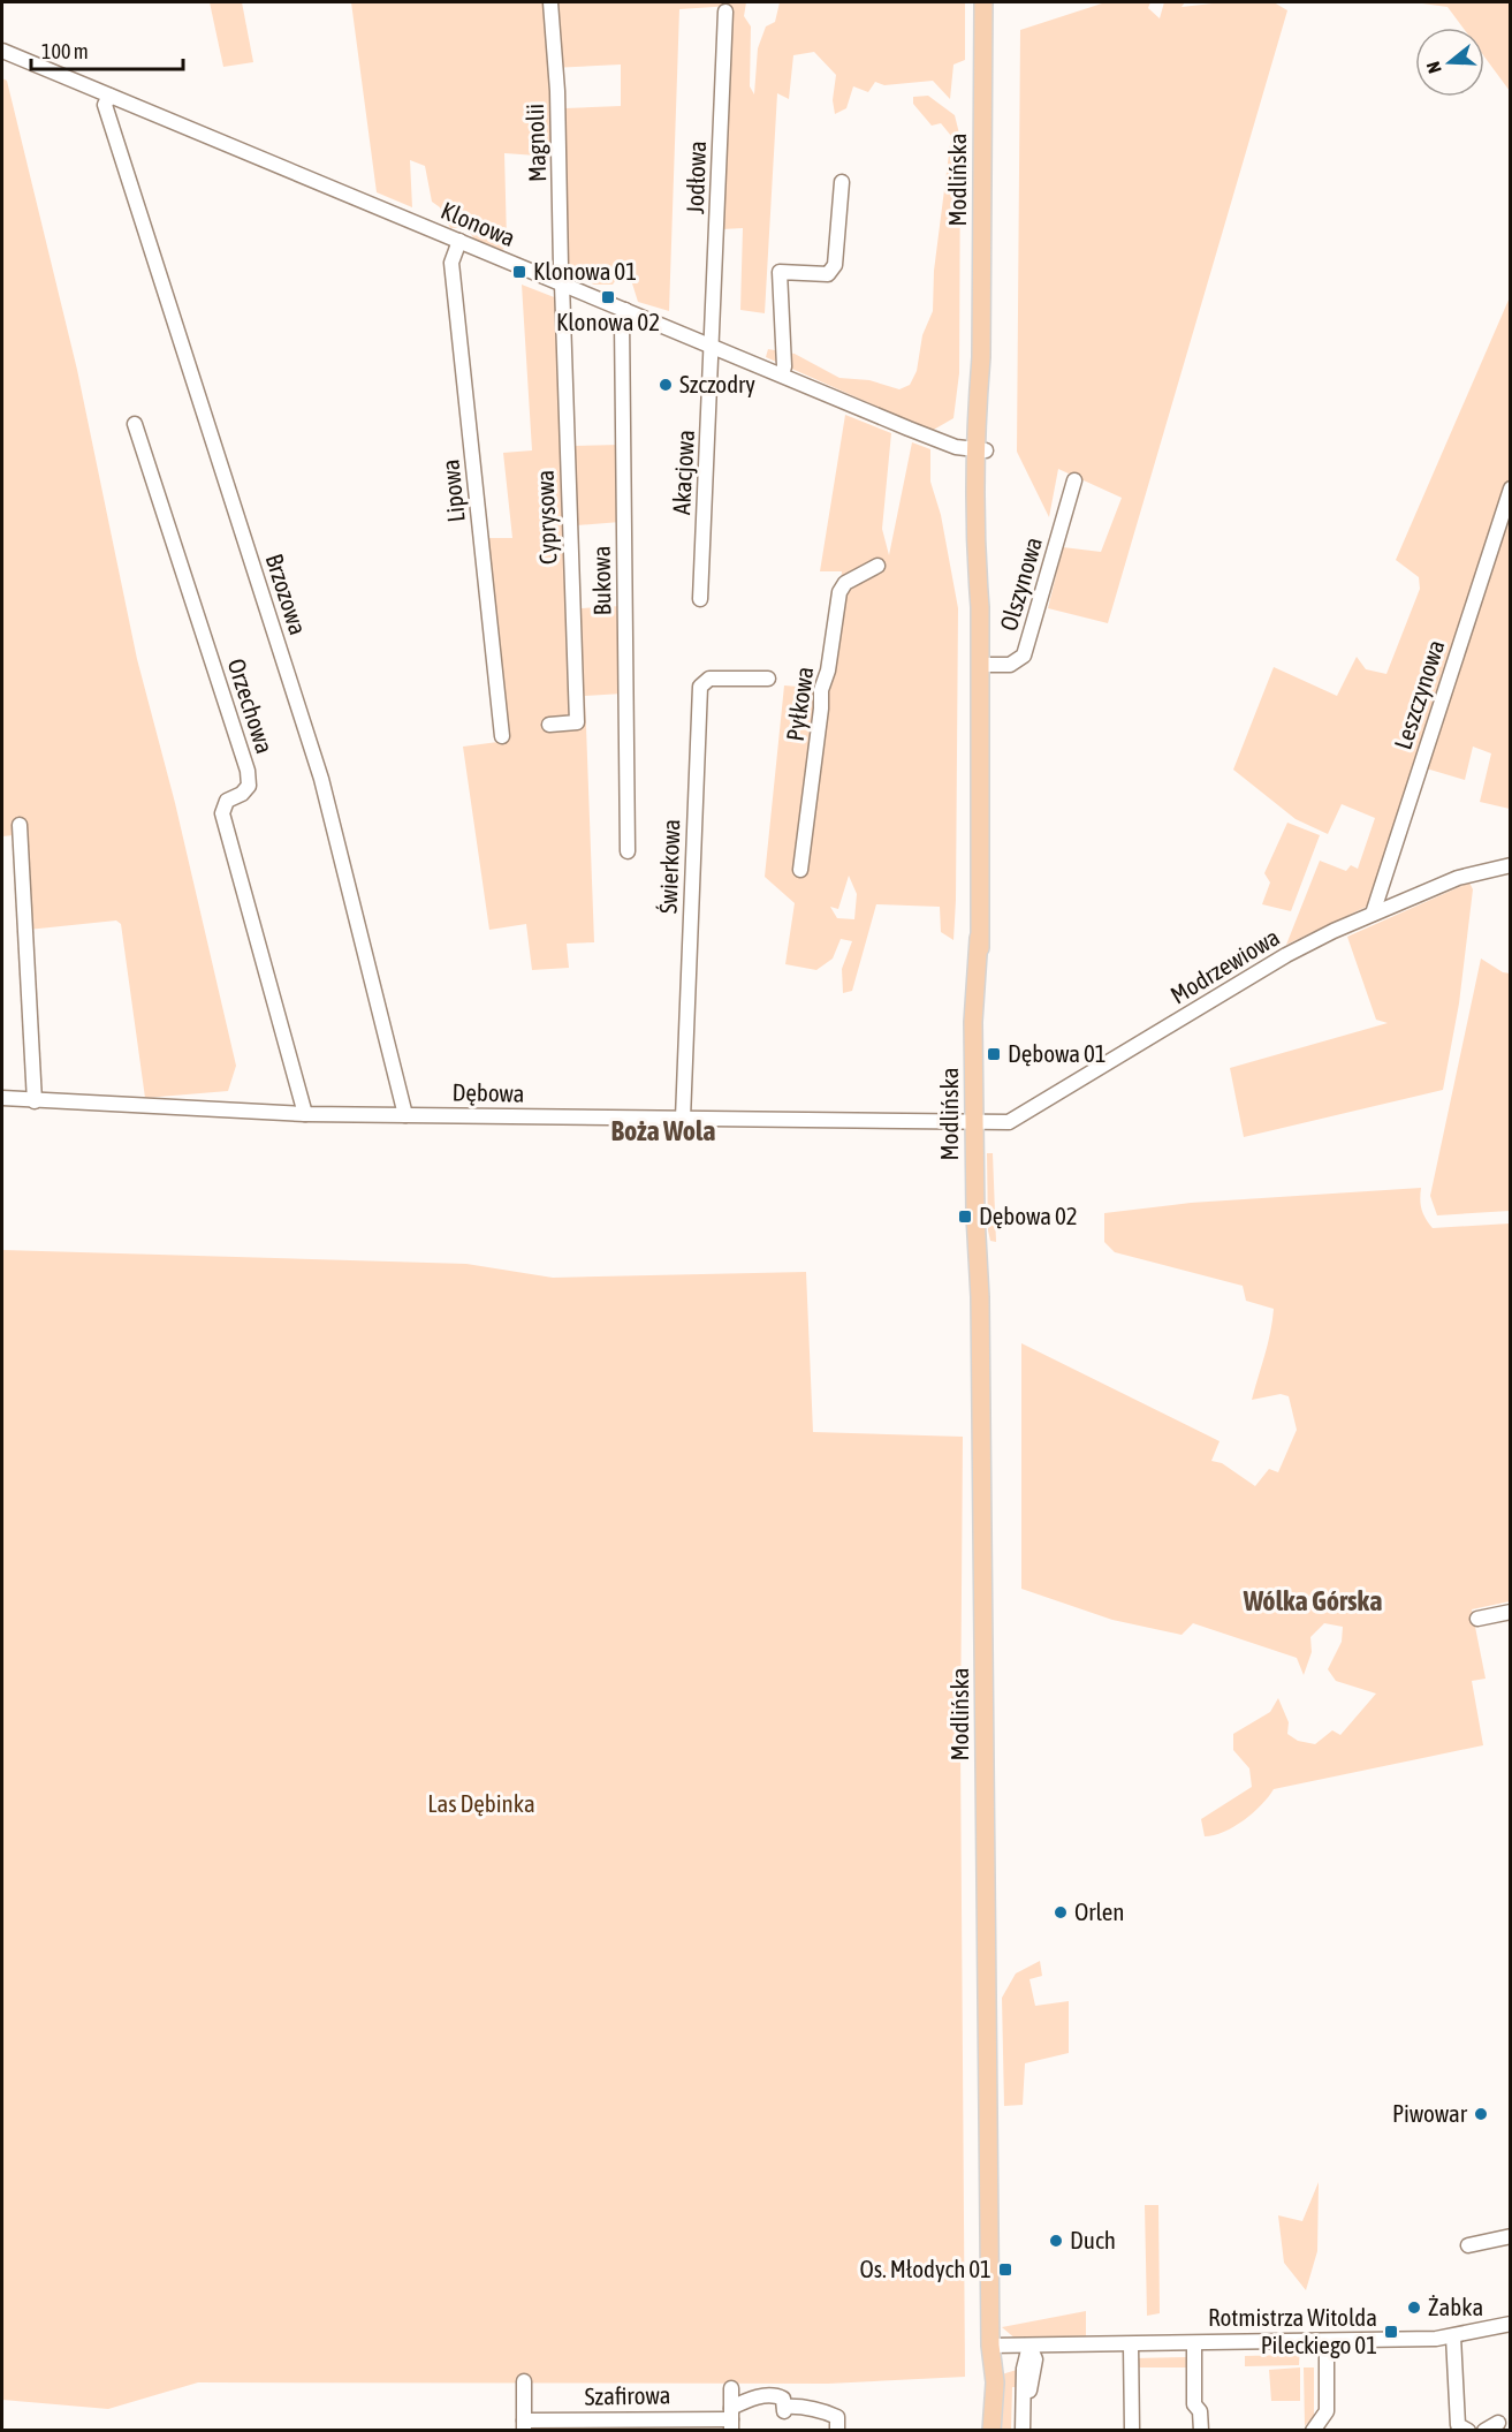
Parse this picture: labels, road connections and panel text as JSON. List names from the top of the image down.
{
  "streets": {
    "main road": ["Modlińska"],
    "street": [
      "Magnolii",
      "Jodłowa",
      "Klonowa",
      "Akacjowa",
      "Lipowa",
      "Cyprysowa",
      "Bukowa",
      "Olszynowa",
      "Brzozowa",
      "Leszczynowa",
      "Pyłkowa",
      "Orzechowa",
      "Świerkowa",
      "Modrzewiowa",
      "Dębowa",
      "Szafirowa"
    ]
  },
  "crossings": [
    ["Magnolii", "Klonowa"],
    ["Magnolii", "Cyprysowa"],
    ["Jodłowa", "Klonowa"],
    ["Jodłowa", "Akacjowa"],
    ["Modlińska", "Klonowa"],
    ["Modlińska", "Olszynowa"],
    ["Modlińska", "Modrzewiowa"],
    ["Modlińska", "Dębowa"],
    ["Klonowa", "Akacjowa"],
    ["Klonowa", "Lipowa"],
    ["Klonowa", "Cyprysowa"],
    ["Klonowa", "Bukowa"],
    ["Klonowa", "Brzozowa"],
    ["Brzozowa", "Dębowa"],
    ["Leszczynowa", "Modrzewiowa"],
    ["Orzechowa", "Dębowa"],
    ["Świerkowa", "Dębowa"],
    ["Modrzewiowa", "Dębowa"]
  ],
  "districts": ["Boża Wola", "Wólka Górska"],
  "parks": ["Las Dębinka"],
  "places": {
    "transit": [
      "Klonowa 01",
      "Klonowa 02",
      "Dębowa 01",
      "Dębowa 02",
      "Os. Młodych 01",
      "Rotmistrza Witolda Pileckiego 01"
    ],
    "other": [
      "Szczodry",
      "Orlen",
      "Piwowar",
      "Duch",
      "Żabka"
    ]
  },
  "scale_bar": "100 m",
  "north": "left"
}
